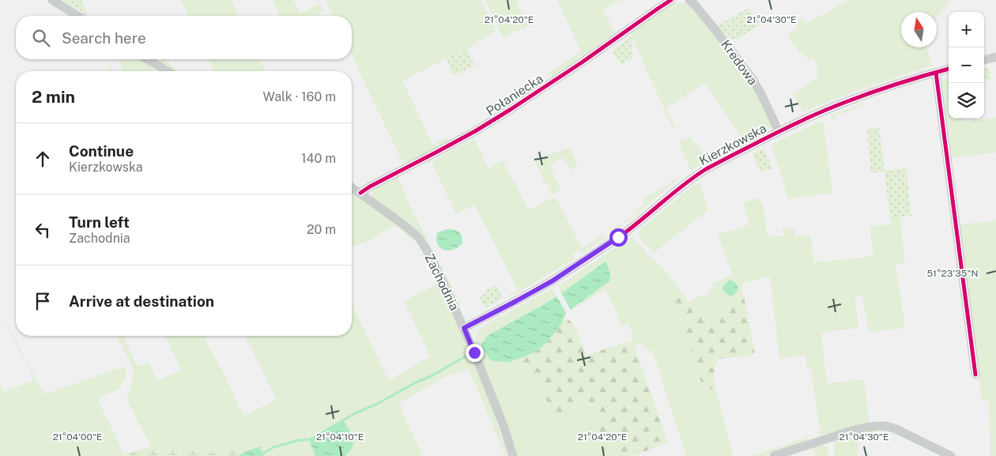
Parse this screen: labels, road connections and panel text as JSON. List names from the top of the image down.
{
  "streets": {
    "street": [
      "Kredowa",
      "Połaniecka",
      "Kierzkowska",
      "Zachodnia"
    ]
  },
  "crossings": [
    ["Kredowa", "Kierzkowska"],
    ["Połaniecka", "Zachodnia"],
    ["Kierzkowska", "Zachodnia"]
  ],
  "north": "top",
  "page": {
    "map_buttons": ["+", "−"],
    "search": "Search here",
    "heading": ["2 min", "Walk · 160 m"],
    "list": [
      ["Continue", "Kierzkowska", "140 m"],
      ["Turn left", "Zachodnia", "20 m"],
      "Arrive at destination"
    ]
  },
  "coordinates": [
    "21°04'20\"E",
    "21°04'30\"E",
    "51°23'35\"N",
    "21°04'00\"E",
    "21°04'10\"E"
  ]
}
